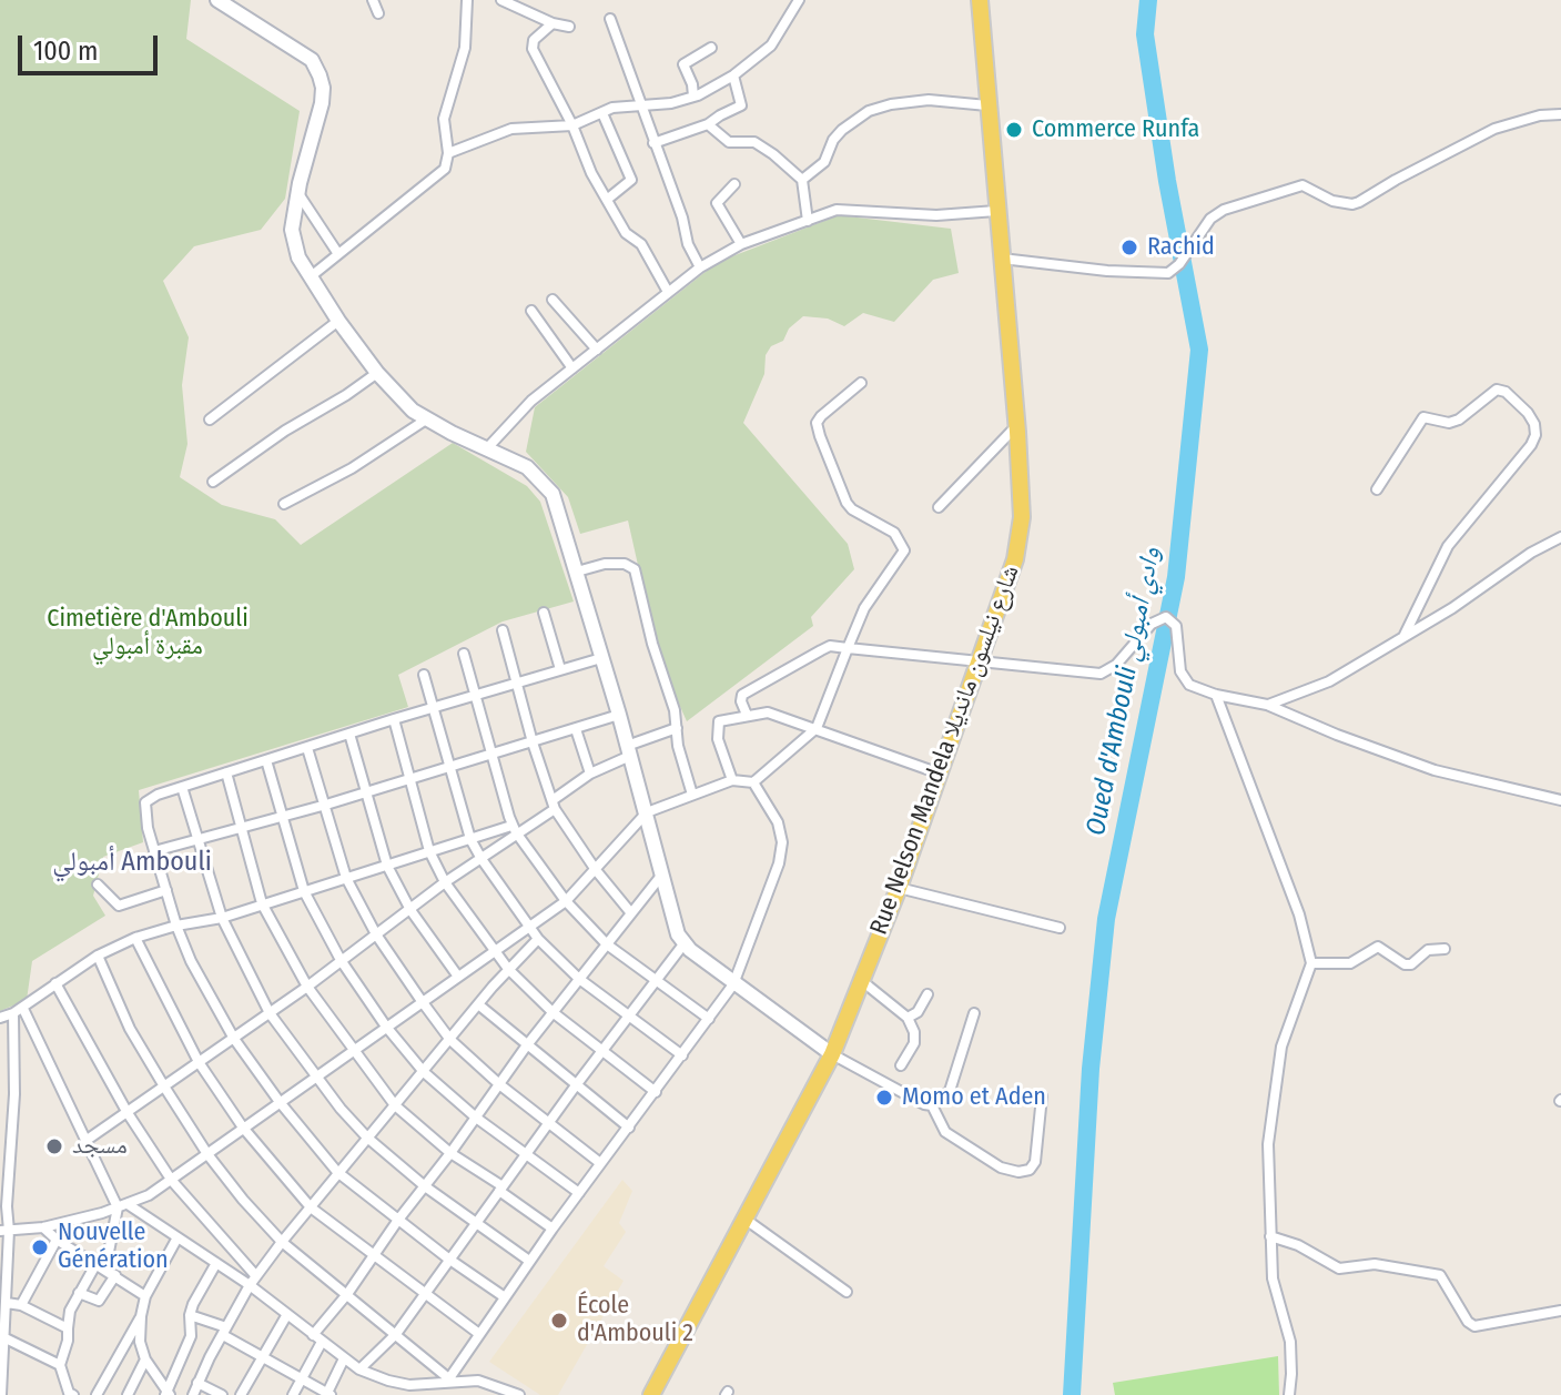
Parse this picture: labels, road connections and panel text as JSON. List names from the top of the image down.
{
  "streets": {
    "main road": ["Rue Nelson Mandela شارع نيلسون مانديلا"]
  },
  "districts": ["أمبولي Ambouli"],
  "water": ["Oued d'Ambouli وادي أمبولي"],
  "parks": ["Cimetière d'Ambouli مقبرة أمبولي"],
  "places": [
    "Commerce Runfa",
    "Rachid",
    "Momo et Aden",
    "مسجد",
    "Nouvelle Génération",
    "École d'Ambouli 2"
  ],
  "scale_bar": "100 m"
}
